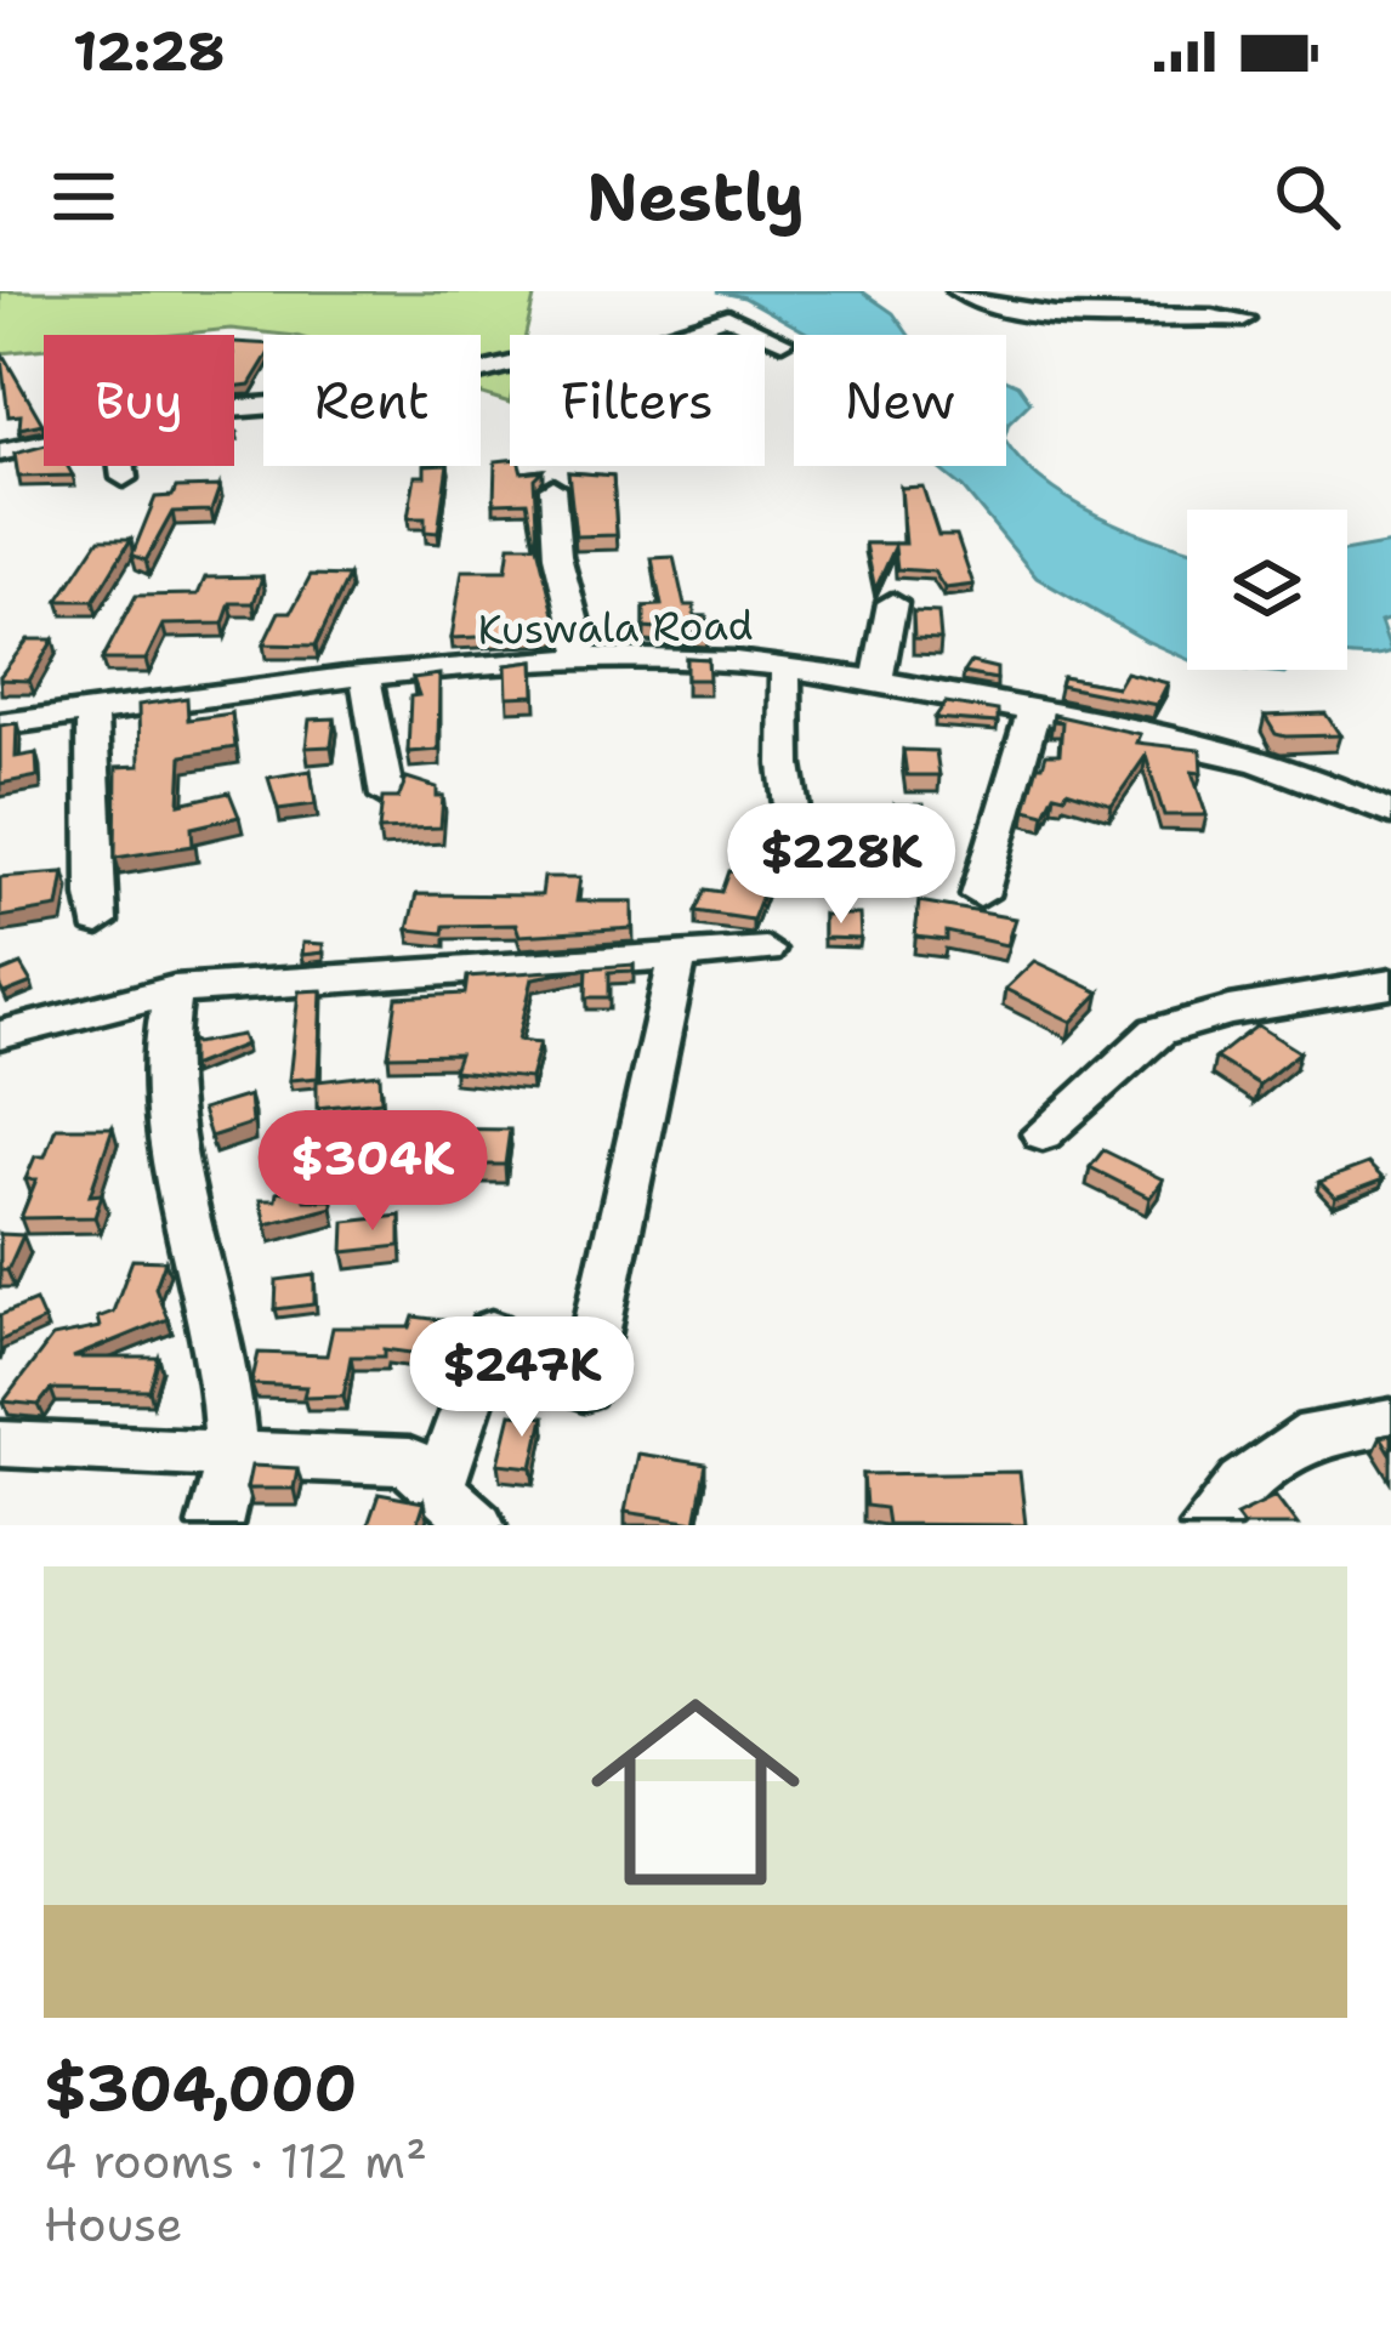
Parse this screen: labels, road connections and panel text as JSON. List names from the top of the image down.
{
  "streets": {
    "street": ["Kuswala Road"]
  },
  "page": {
    "status": "12:28",
    "header": "Nestly",
    "chip": [
      "Buy",
      "Rent",
      "Filters",
      "New"
    ],
    "price": ["$228K", "$304K", "$247K"],
    "list": [
      {
        "name": "$304,000",
        "note": "4 rooms · 112 m² · House"
      }
    ]
  }
}
